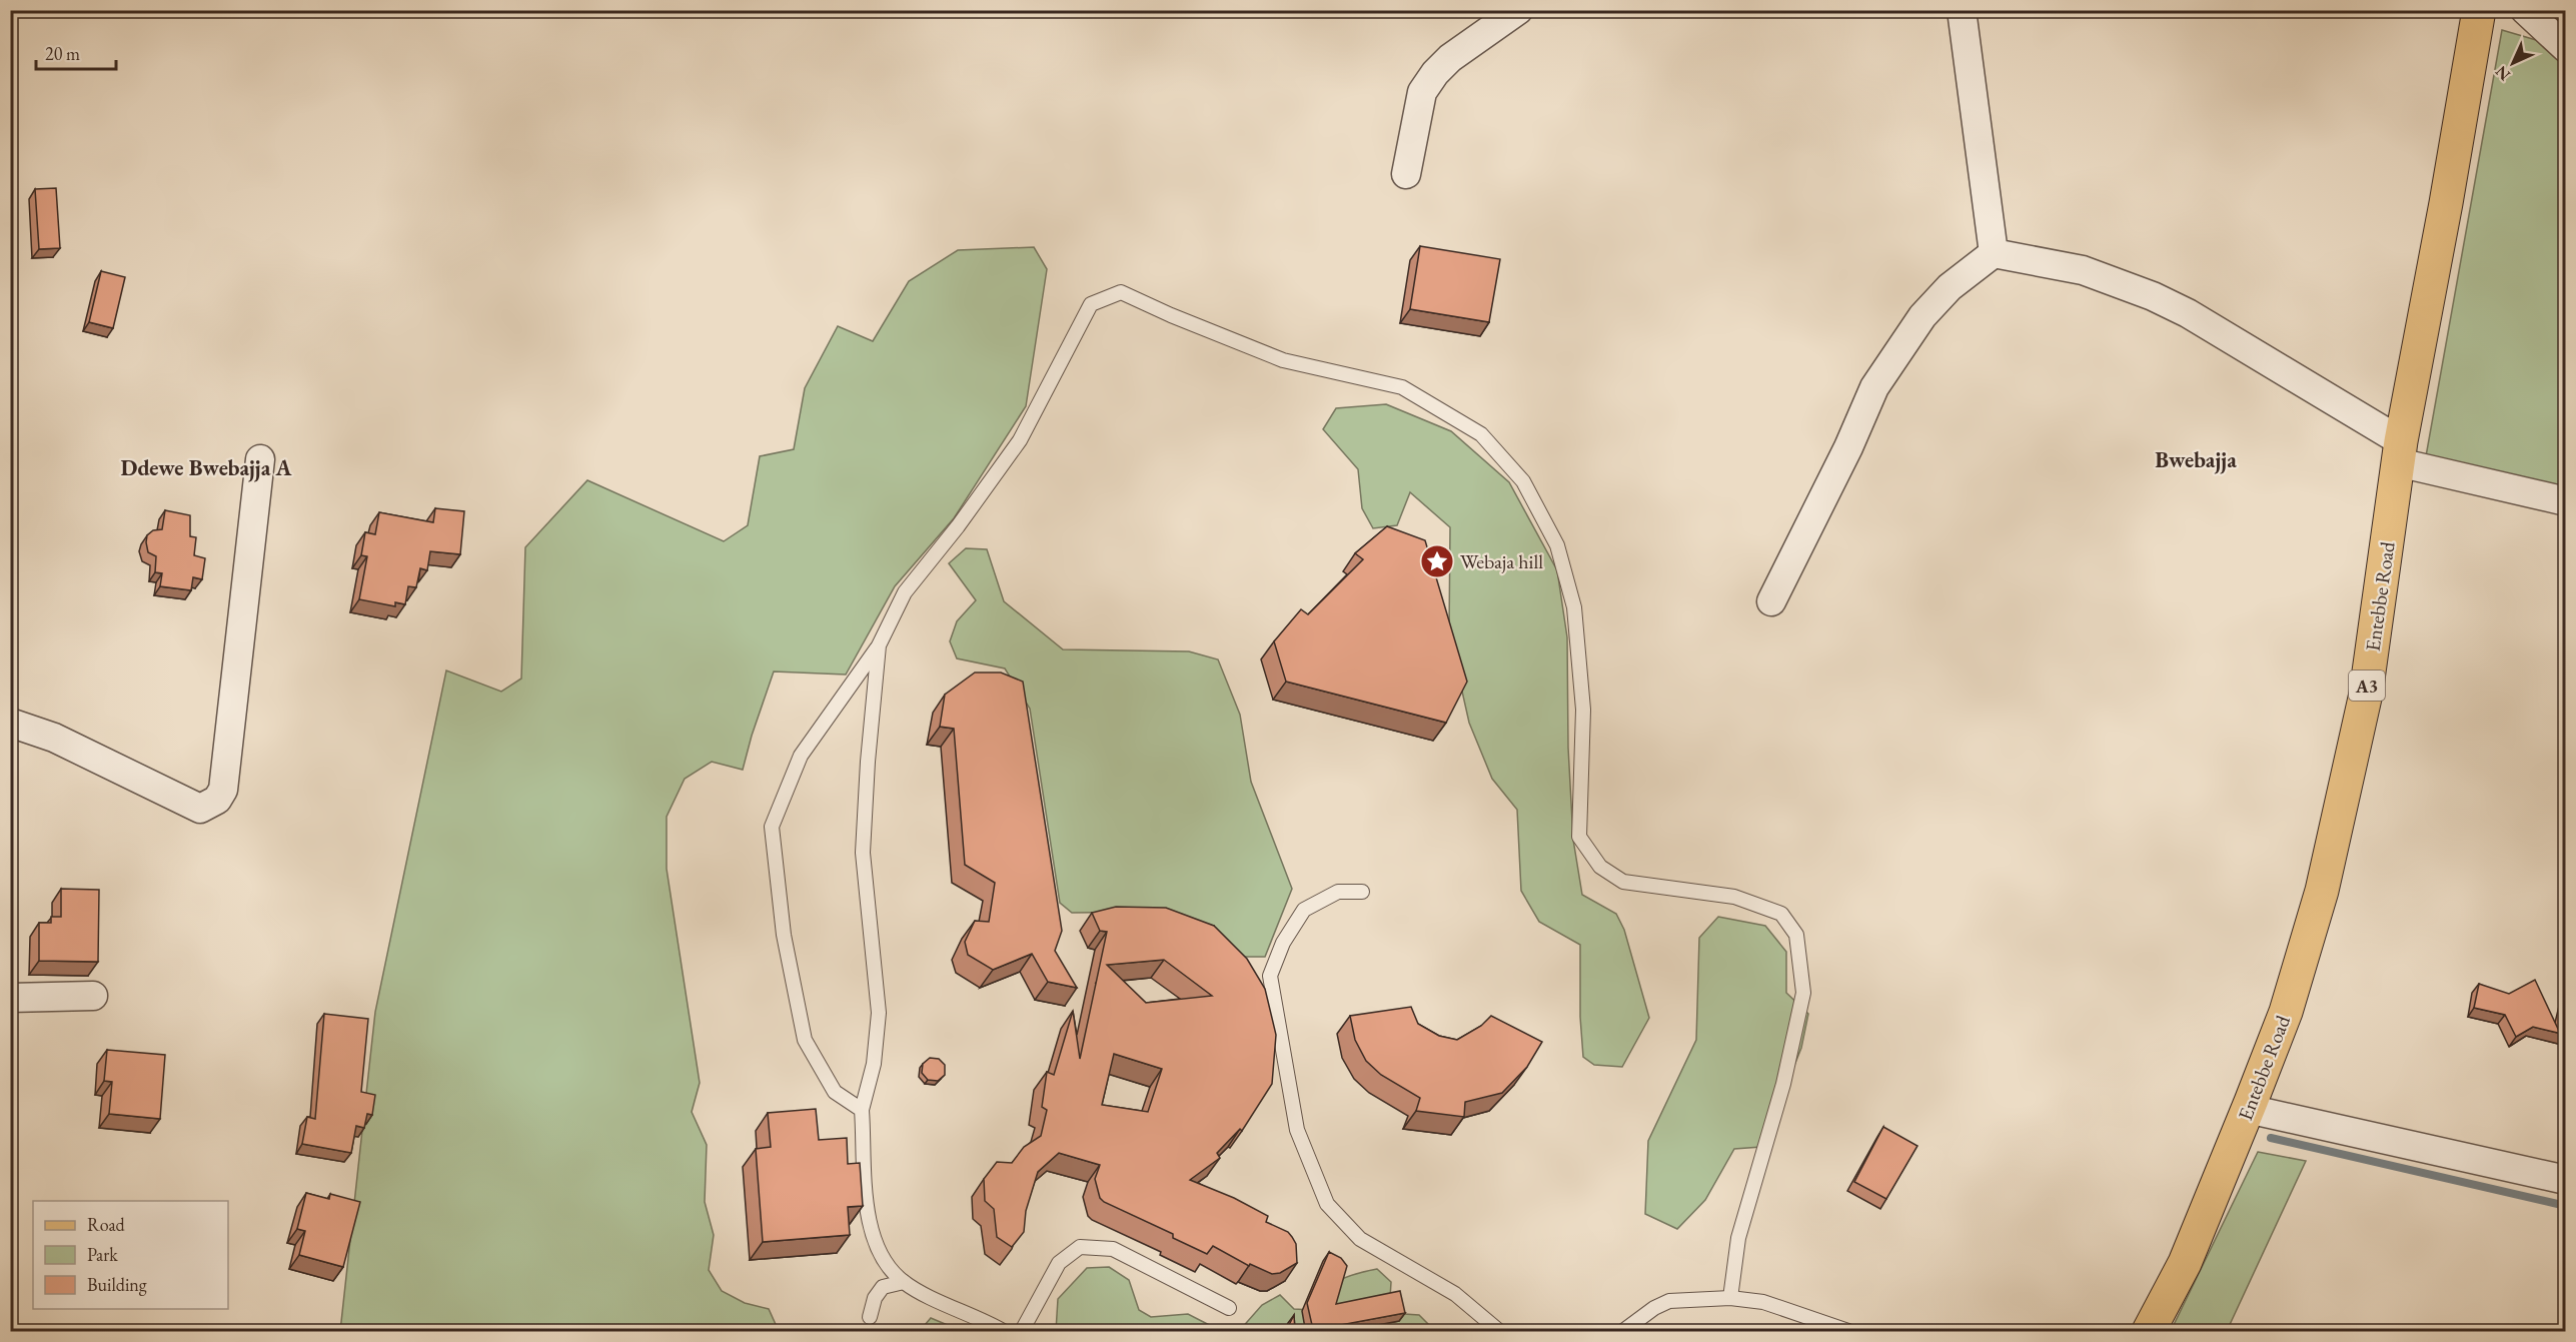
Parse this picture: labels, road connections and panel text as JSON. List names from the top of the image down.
{
  "streets": {
    "main road": ["Entebbe Road", "A3"]
  },
  "districts": ["Bwebajja", "Ddewe Bwebajja A"],
  "places": {
    "place": ["Webaja hill"]
  },
  "legend": ["Road", "Park", "Building"],
  "scale_bar": "20 m",
  "north": "bottom left"
}
